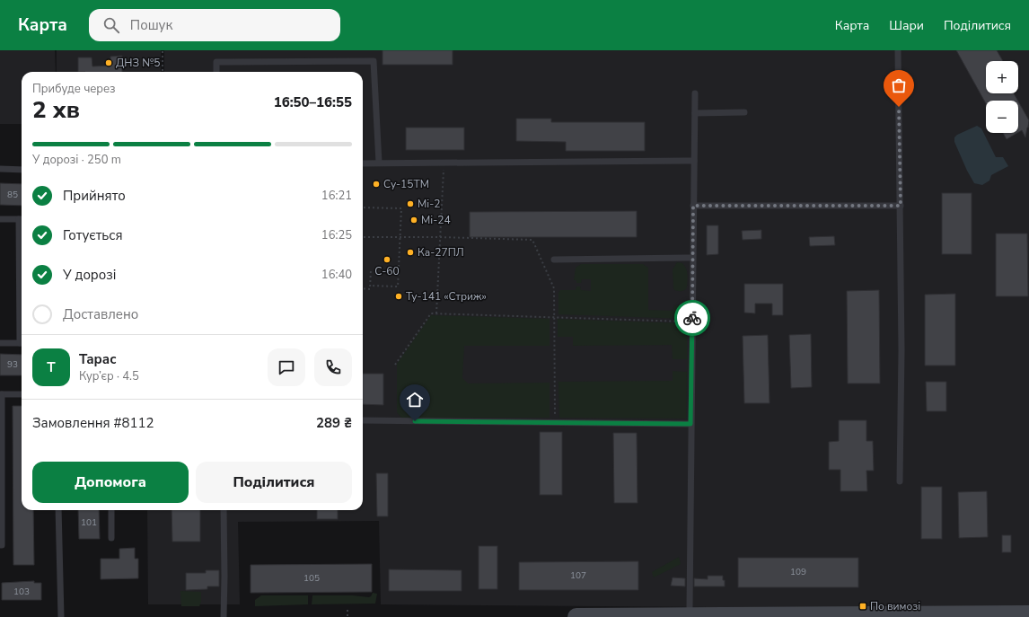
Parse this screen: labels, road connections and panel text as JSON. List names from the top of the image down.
{
  "places": {
    "other": [
      "ДНЗ №5",
      "Су-15ТМ",
      "Мі-2",
      "Мі-24",
      "Ка-27ПЛ",
      "С-60",
      "Ту-141 «Стриж»"
    ],
    "transit": ["По вимозі"]
  },
  "house_numbers": [
    "85",
    "93",
    "101",
    "109",
    "107",
    "105",
    "103"
  ],
  "page": {
    "header": "Карта",
    "search": "Пошук",
    "nav": ["Карта", "Шари", "Поділитися"],
    "map_buttons": ["+", "−"],
    "heading": ["2 хв", "Прибуде через", "16:50–16:55"],
    "panel": [
      "Тарас",
      "Кур’єр · 4.5",
      "Замовлення #8112",
      "289 ₴"
    ],
    "bar": "У дорозі · 250 m",
    "list": [
      ["Прийнято", "16:21"],
      ["Готується", "16:25"],
      ["У дорозі", "16:40"],
      "Доставлено"
    ],
    "round": "Т",
    "buttons": ["Допомога", "Поділитися"]
  }
}
